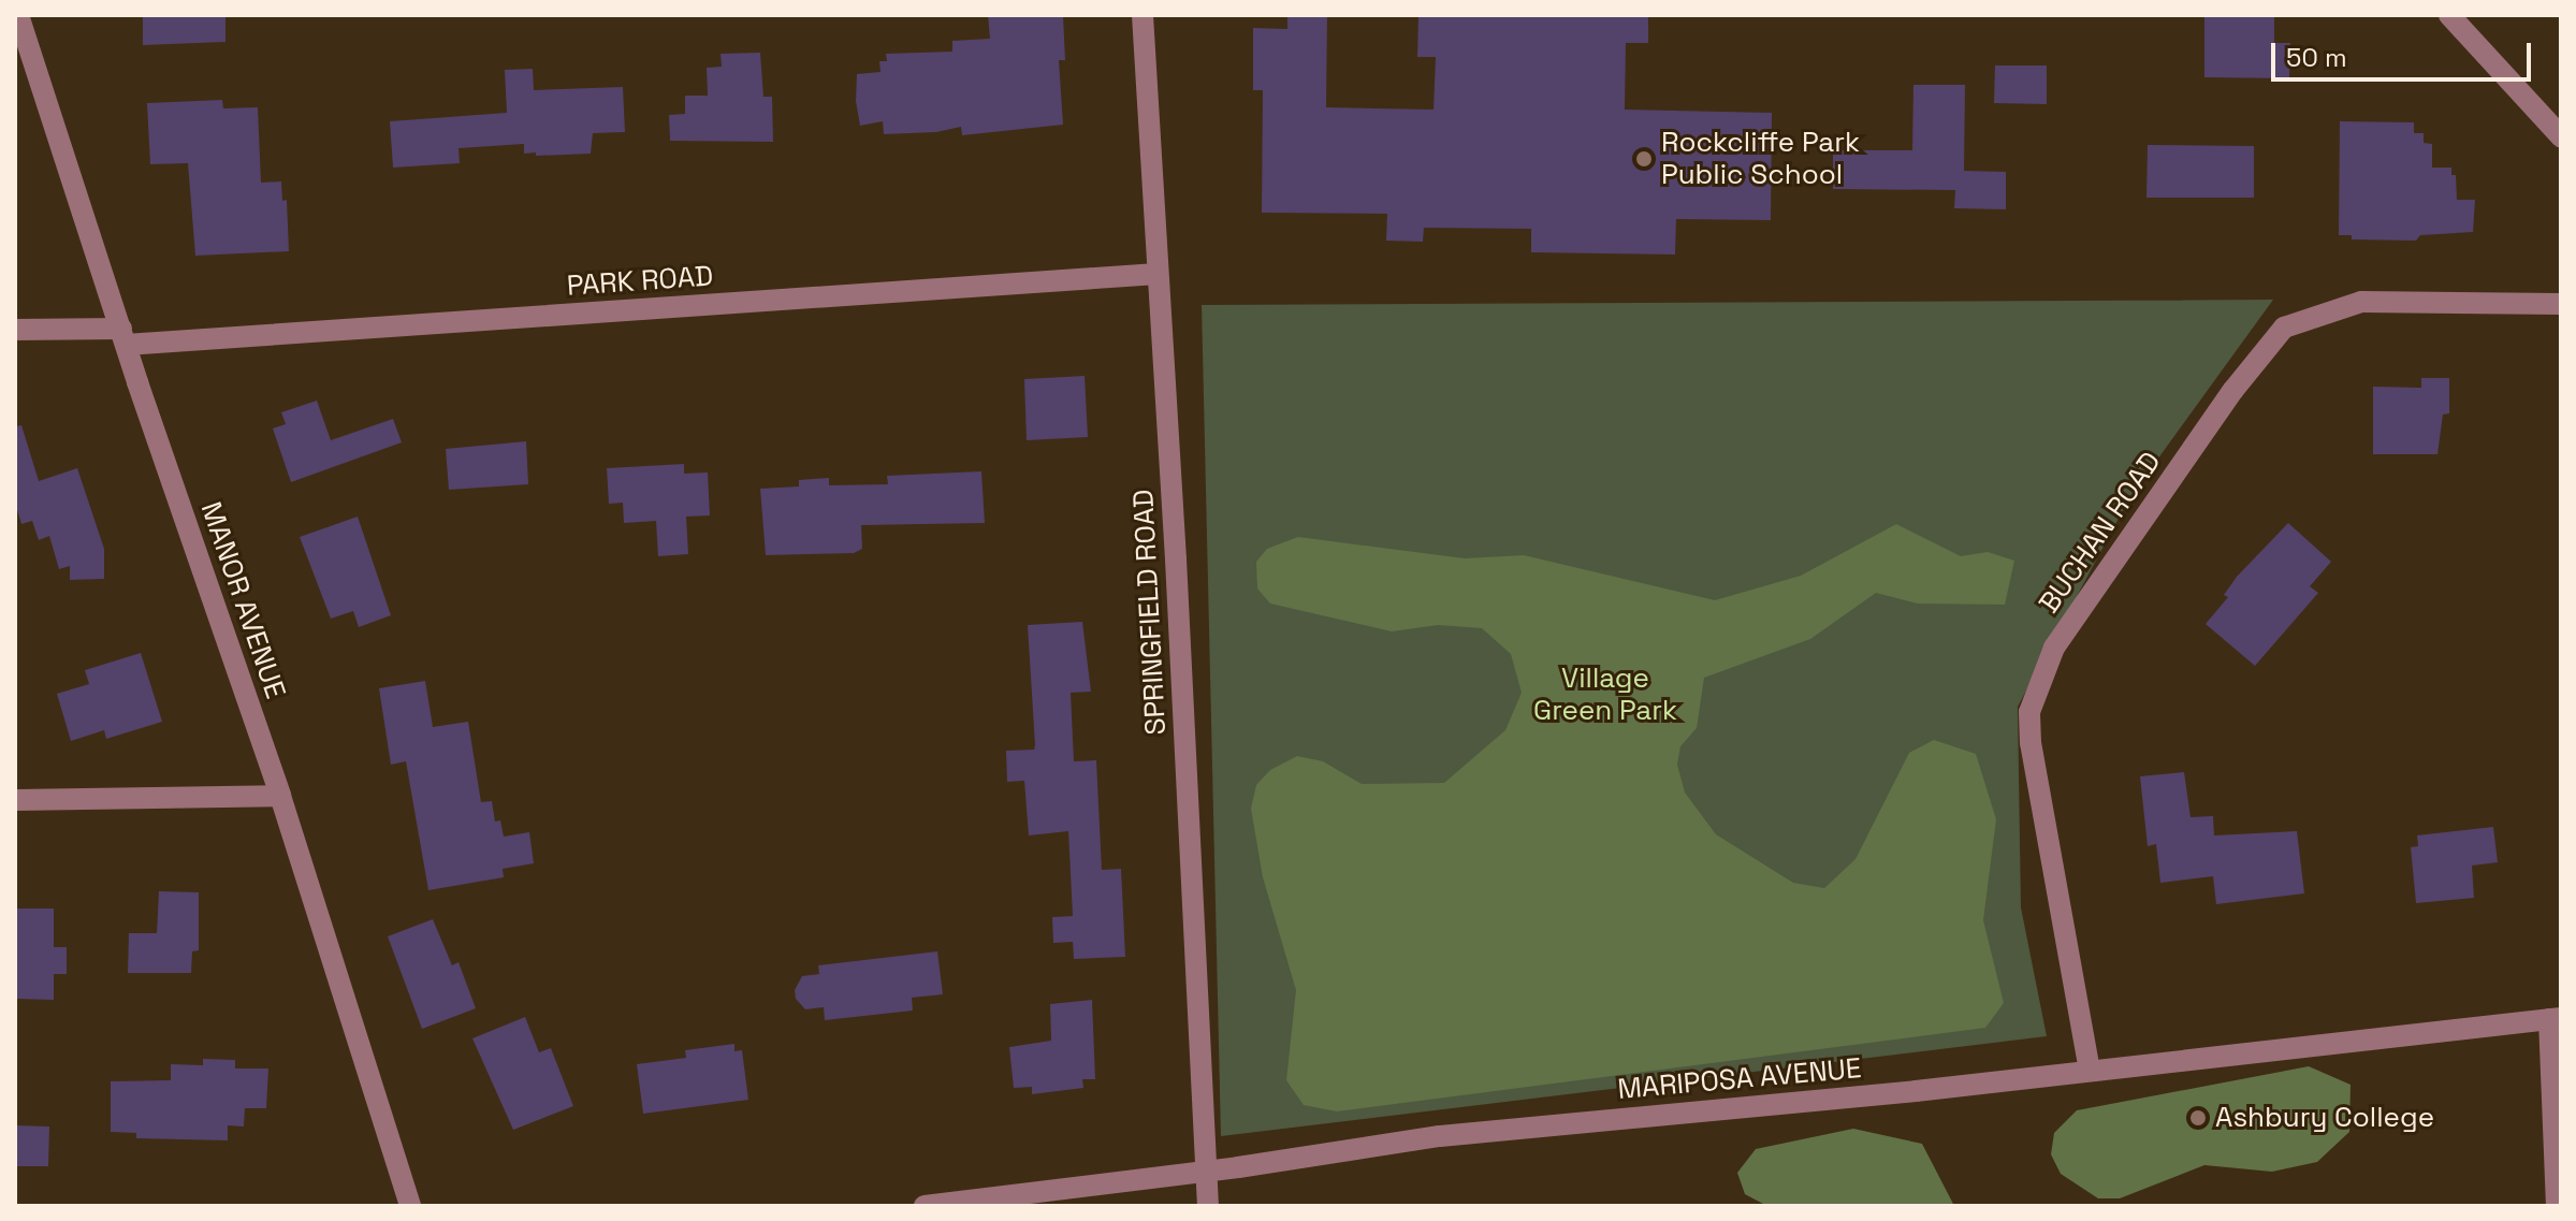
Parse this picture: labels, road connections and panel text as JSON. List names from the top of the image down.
{
  "streets": {
    "street": [
      "PARK ROAD",
      "BUCHAN ROAD",
      "MANOR AVENUE",
      "SPRINGFIELD ROAD",
      "MARIPOSA AVENUE"
    ]
  },
  "crossings": [
    ["PARK ROAD", "MANOR AVENUE"],
    ["PARK ROAD", "SPRINGFIELD ROAD"],
    ["BUCHAN ROAD", "MARIPOSA AVENUE"],
    ["SPRINGFIELD ROAD", "MARIPOSA AVENUE"]
  ],
  "parks": ["Village Green Park"],
  "places": ["Rockcliffe Park Public School", "Ashbury College"],
  "scale_bar": "50 m"
}
